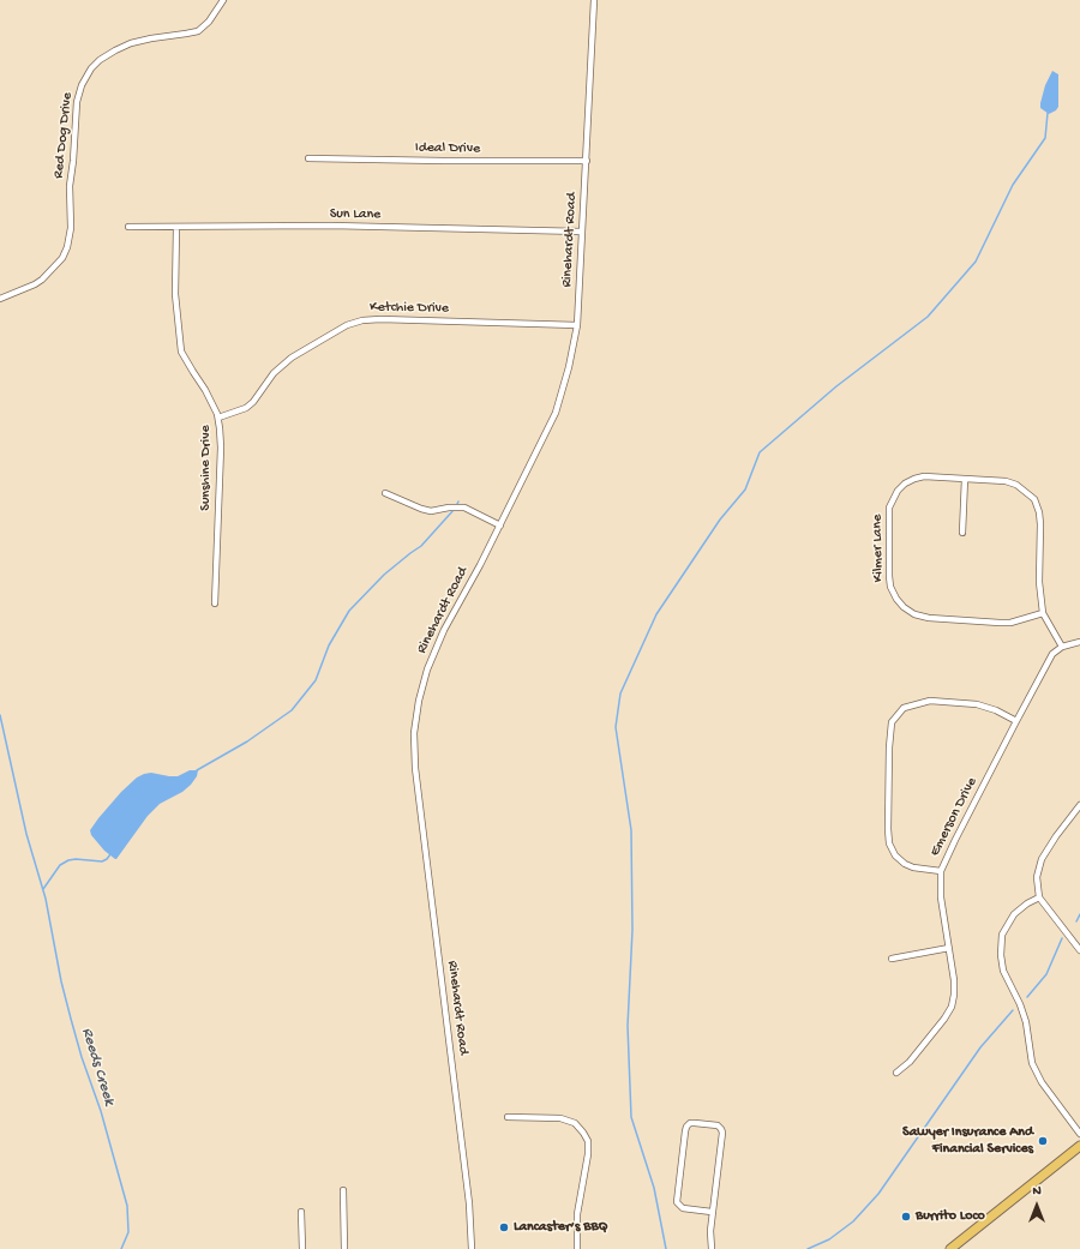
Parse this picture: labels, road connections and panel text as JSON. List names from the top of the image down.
{
  "streets": {
    "street": [
      "Red Dog Drive",
      "Ideal Drive",
      "Sun Lane",
      "Rinehardt Road",
      "Ketchie Drive",
      "Sunshine Drive",
      "Kilmer Lane",
      "Emerson Drive"
    ]
  },
  "crossings": [
    ["Ideal Drive", "Rinehardt Road"],
    ["Sun Lane", "Rinehardt Road"],
    ["Sun Lane", "Sunshine Drive"],
    ["Rinehardt Road", "Ketchie Drive"],
    ["Ketchie Drive", "Sunshine Drive"],
    ["Kilmer Lane", "Emerson Drive"]
  ],
  "water": ["Reeds Creek"],
  "places": ["Sawyer Insurance And Financial Services", "Burrito Loco", "Lancaster’s BBQ"],
  "north": "top"
}
